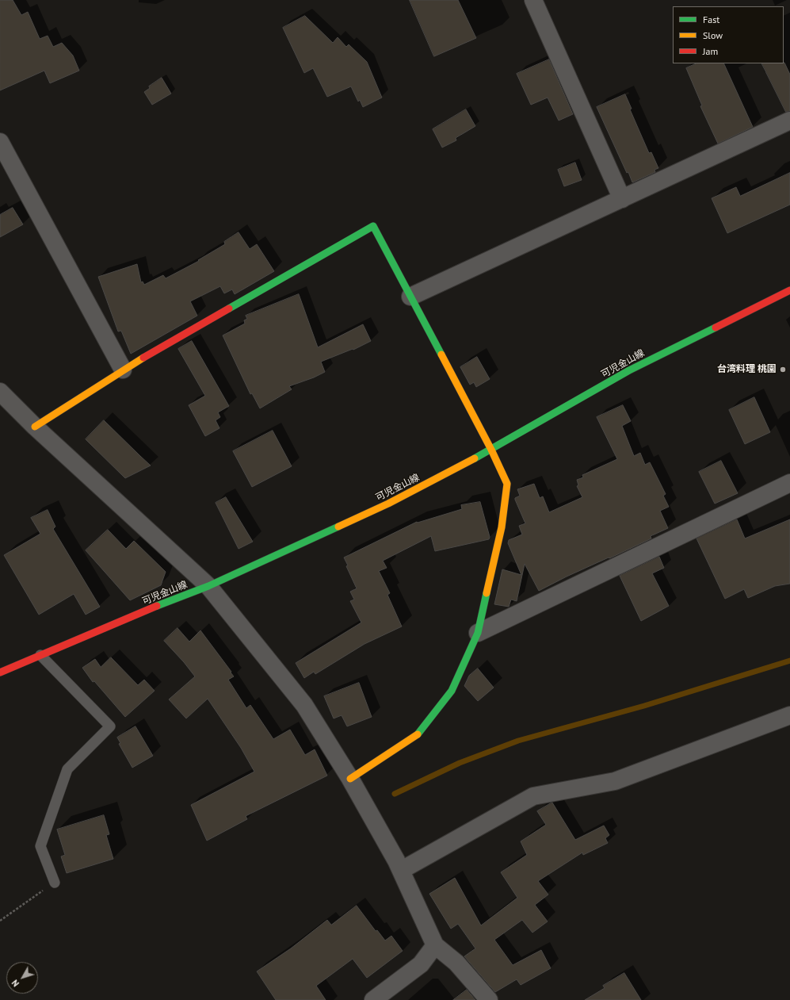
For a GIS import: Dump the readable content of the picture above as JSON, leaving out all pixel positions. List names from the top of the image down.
{
  "streets": {
    "street": ["可児金山線"]
  },
  "places": ["台湾料理 桃園"],
  "legend": ["Fast", "Slow", "Jam"],
  "north": "bottom left"
}
